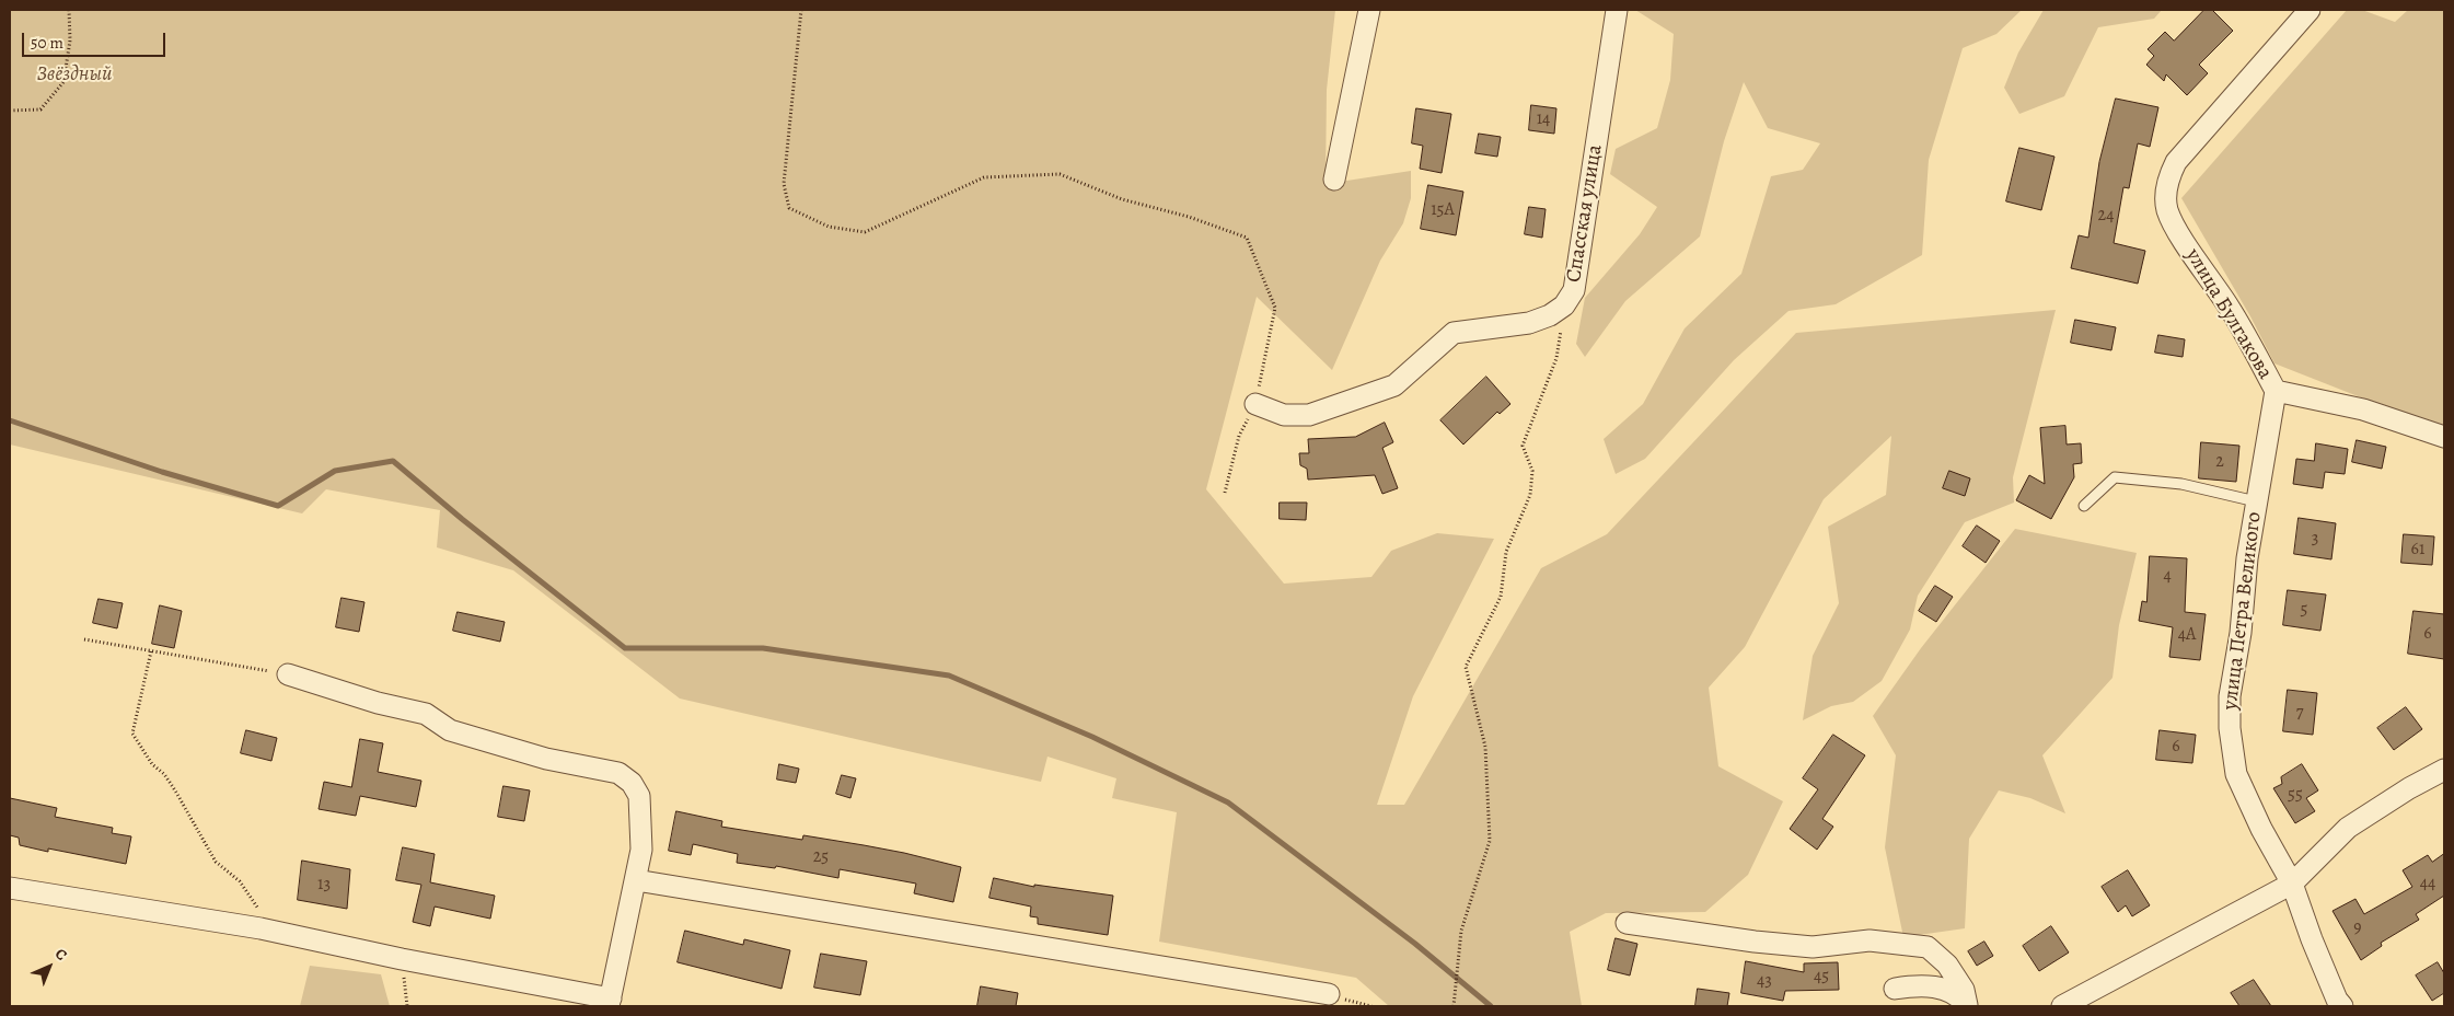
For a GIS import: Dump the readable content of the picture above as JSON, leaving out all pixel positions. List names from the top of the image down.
{
  "streets": {
    "street": ["Спасская улица", "улица Булгакова", "улица Петра Великого"]
  },
  "crossings": [
    ["улица Булгакова", "улица Петра Великого"]
  ],
  "parks": ["Звёздный"],
  "house_numbers": [
    "14",
    "15А",
    "24",
    "2",
    "3",
    "61",
    "4",
    "5",
    "6",
    "4А",
    "7",
    "6",
    "55",
    "25",
    "44",
    "13",
    "9",
    "45",
    "43"
  ],
  "scale_bar": "50 m",
  "north": "top right"
}
